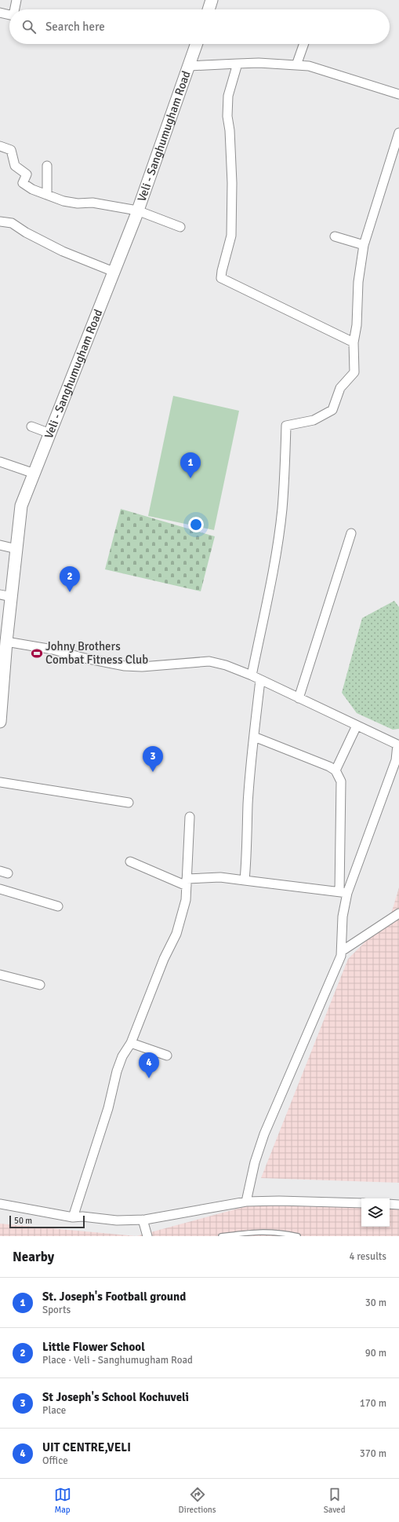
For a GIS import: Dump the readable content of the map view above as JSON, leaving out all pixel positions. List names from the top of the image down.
{
  "streets": {
    "main road": ["Veli - Sanghumugham Road"]
  },
  "places": {
    "sports": ["Johny Brothers Combat Fitness Club"]
  },
  "scale_bar": "50 m",
  "page": {
    "search": "Search here",
    "pins": [
      "1",
      "2",
      "3",
      "4"
    ],
    "scale": "50 m",
    "heading": ["Nearby", "4 results"],
    "list": [
      {
        "mark": "1",
        "name": "St. Joseph's Football ground",
        "note": "Sports",
        "value": "30 m"
      },
      {
        "mark": "2",
        "name": "Little Flower School",
        "note": "Place · Veli - Sanghumugham Road",
        "value": "90 m"
      },
      {
        "mark": "3",
        "name": "St Joseph's School Kochuveli",
        "note": "Place",
        "value": "170 m"
      },
      {
        "mark": "4",
        "name": "UIT CENTRE,VELI",
        "note": "Office",
        "value": "370 m"
      }
    ],
    "nav": ["Map", "Directions", "Saved"]
  }
}
